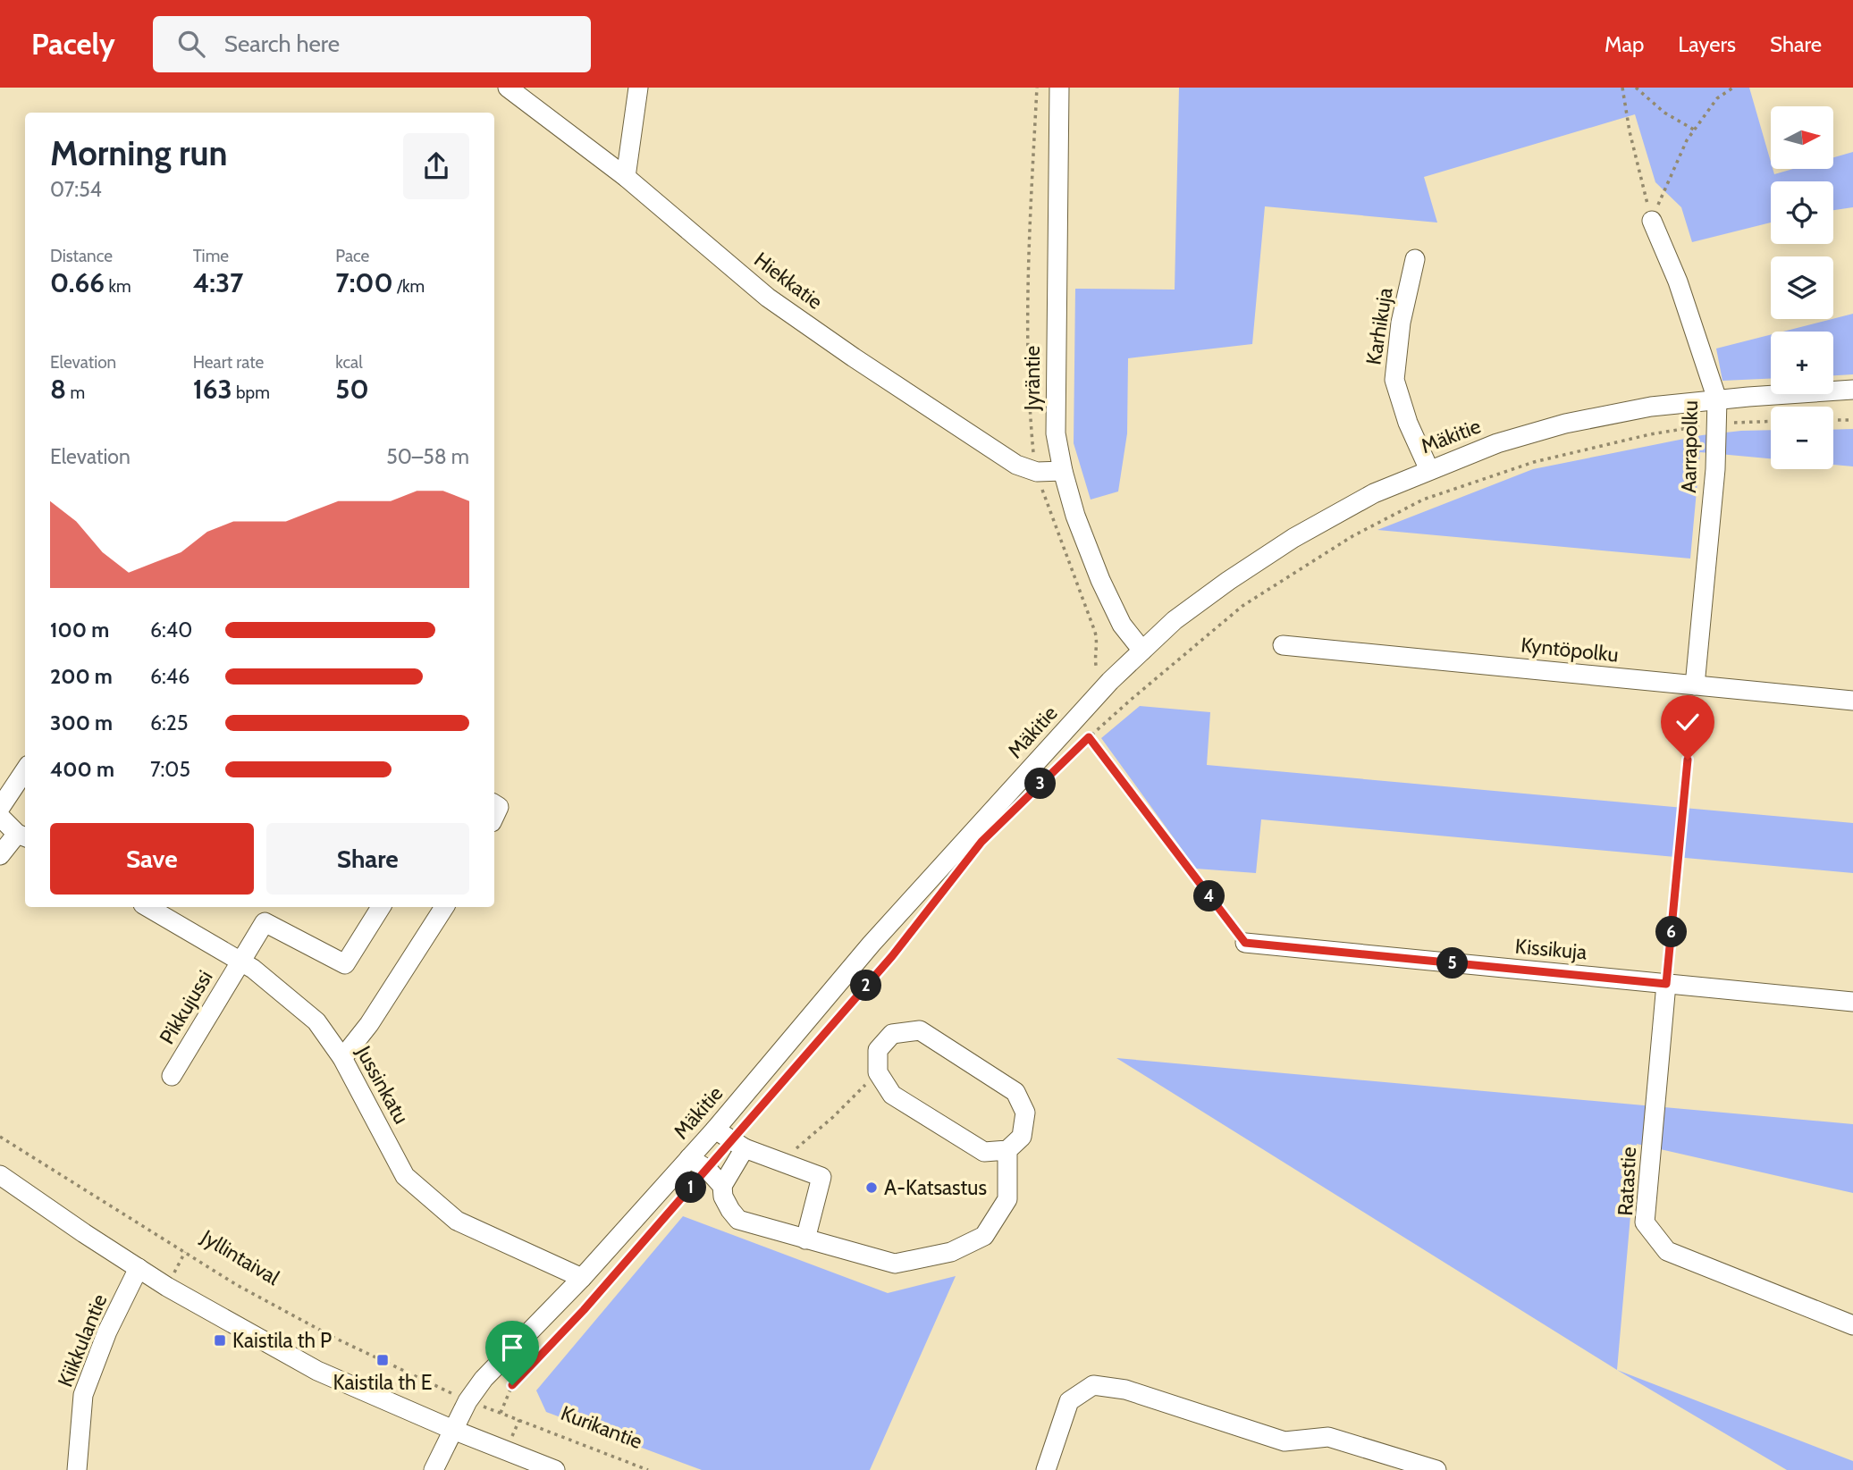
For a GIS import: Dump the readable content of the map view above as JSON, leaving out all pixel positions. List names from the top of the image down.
{
  "streets": {
    "street": [
      "Hiekkatie",
      "Karhikuja",
      "Jyräntie",
      "Mäkitie",
      "Aarrapolku",
      "Kyntöpolku",
      "Kissikuja",
      "Pikkujussi",
      "Jussinkatu",
      "Ratastie",
      "Kiikkulantie"
    ],
    "path": ["Jyllintaival", "Kurikantie"]
  },
  "crossings": [
    ["Hiekkatie", "Jyräntie"],
    ["Karhikuja", "Mäkitie"],
    ["Jyräntie", "Mäkitie"],
    ["Mäkitie", "Aarrapolku"],
    ["Mäkitie", "Jussinkatu"],
    ["Mäkitie", "Jyllintaival"],
    ["Mäkitie", "Kurikantie"],
    ["Aarrapolku", "Kyntöpolku"],
    ["Kissikuja", "Ratastie"],
    ["Pikkujussi", "Jussinkatu"],
    ["Jyllintaival", "Kurikantie"]
  ],
  "places": {
    "other": ["A-Katsastus"],
    "transit": ["Kaistila th P", "Kaistila th E"]
  },
  "north": "right",
  "page": {
    "header": "Pacely",
    "search": "Search here",
    "nav": ["Map", "Layers", "Share"],
    "map_buttons": ["+", "−"],
    "heading": ["Morning run", "07:54"],
    "stats": [
      ["Distance", "0.66 km"],
      ["Time", "4:37"],
      ["Pace", "7:00 /km"],
      ["Elevation", "8 m"],
      ["Heart rate", "163 bpm"],
      ["kcal", "50"]
    ],
    "chart": ["Elevation", "50–58 m"],
    "list": [
      {
        "name": "100 m",
        "note": "6:40"
      },
      {
        "name": "200 m",
        "note": "6:46"
      },
      {
        "name": "300 m",
        "note": "6:25"
      },
      {
        "name": "400 m",
        "note": "7:05"
      }
    ],
    "pins": [
      "3",
      "4",
      "6",
      "5",
      "2",
      "1"
    ],
    "buttons": ["Save", "Share"]
  }
}
